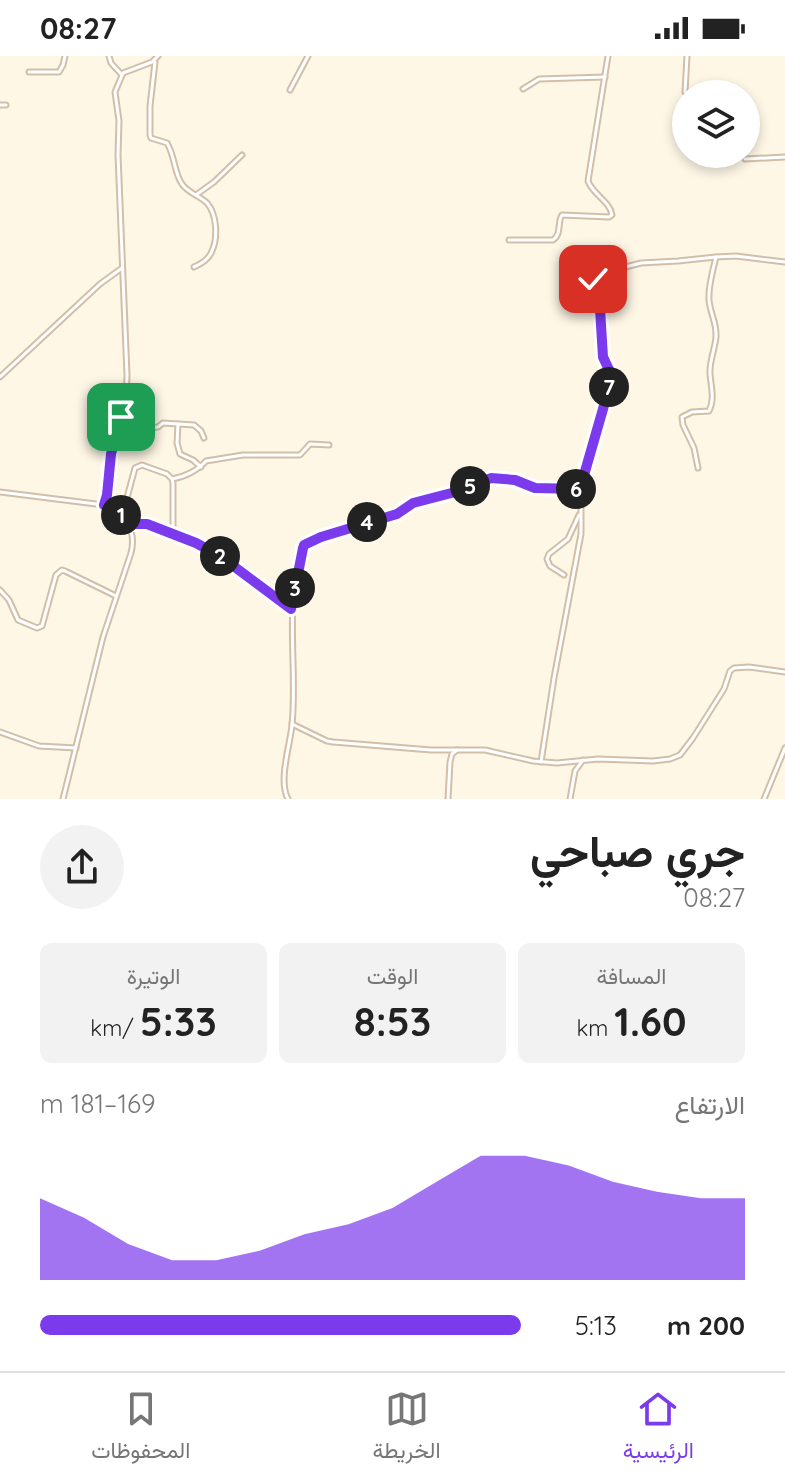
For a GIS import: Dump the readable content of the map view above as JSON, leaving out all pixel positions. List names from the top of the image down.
{
  "page": {
    "status": "08:27",
    "pins": [
      "7",
      "5",
      "6",
      "1",
      "4",
      "2",
      "3"
    ],
    "heading": ["جري صباحي", "08:27"],
    "stats": [
      ["المسافة", "1.60 km"],
      ["الوقت", "8:53"],
      ["الوتيرة", "5:33 /km"]
    ],
    "chart": ["الارتفاع", "169–181 m"],
    "list": [
      {
        "name": "200 m",
        "note": "5:13"
      }
    ],
    "tabs": ["الرئيسية", "الخريطة", "المحفوظات"]
  }
}
